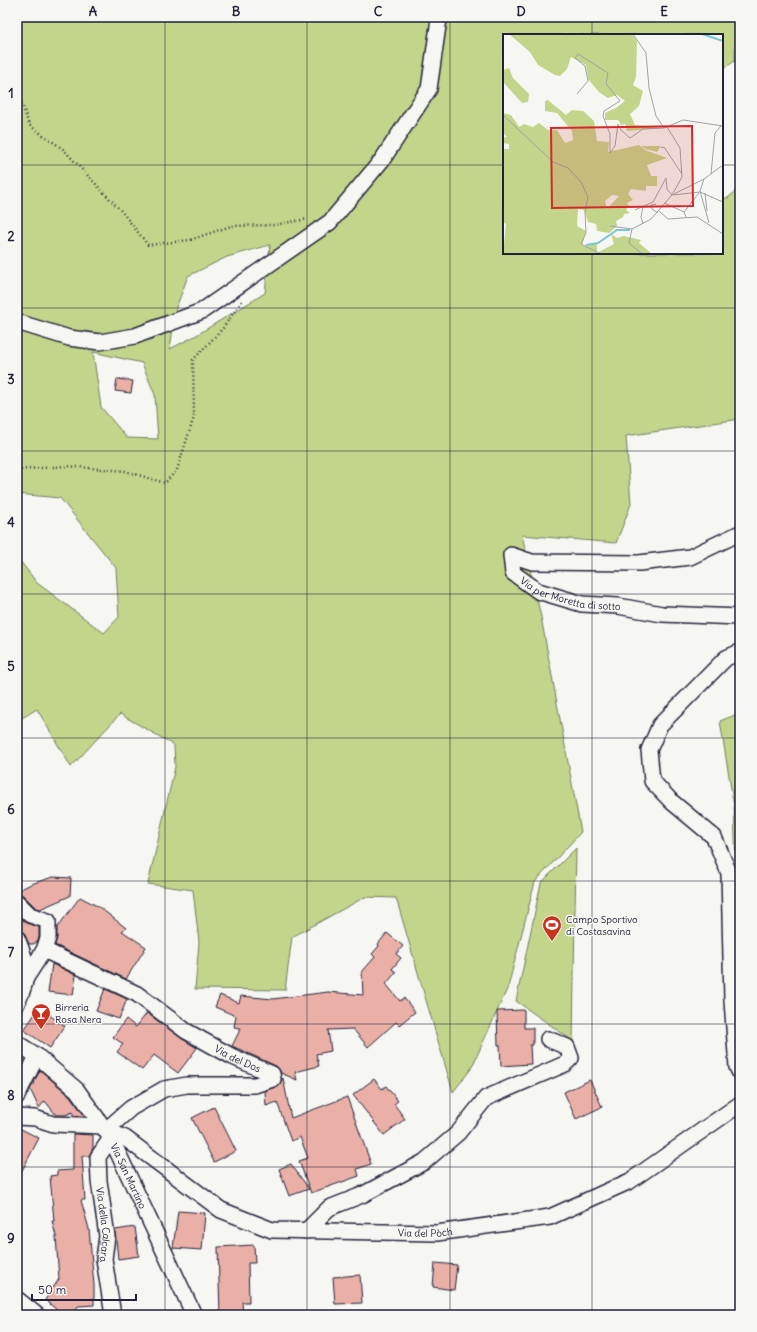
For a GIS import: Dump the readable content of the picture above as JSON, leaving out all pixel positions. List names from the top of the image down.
{
  "streets": {
    "street": [
      "Via per Moretta di sotto",
      "Via del Dos",
      "Via San Martino",
      "Via della Calcara",
      "Via del Pòch"
    ]
  },
  "crossings": [
    ["Via del Dos", "Via San Martino"],
    ["Via del Dos", "Via della Calcara"],
    ["Via del Dos", "Via del Pòch"],
    ["Via San Martino", "Via della Calcara"],
    ["Via San Martino", "Via del Pòch"],
    ["Via della Calcara", "Via del Pòch"]
  ],
  "places": {
    "sports": ["Campo Sportivo di Costasavina"],
    "bar": ["Birreria Rosa Nera"]
  },
  "scale_bar": "50 m",
  "grid": {
    "columns": [
      "A",
      "B",
      "C",
      "D",
      "E"
    ],
    "rows": [
      "1",
      "2",
      "3",
      "4",
      "5",
      "6",
      "7",
      "8",
      "9"
    ]
  }
}
